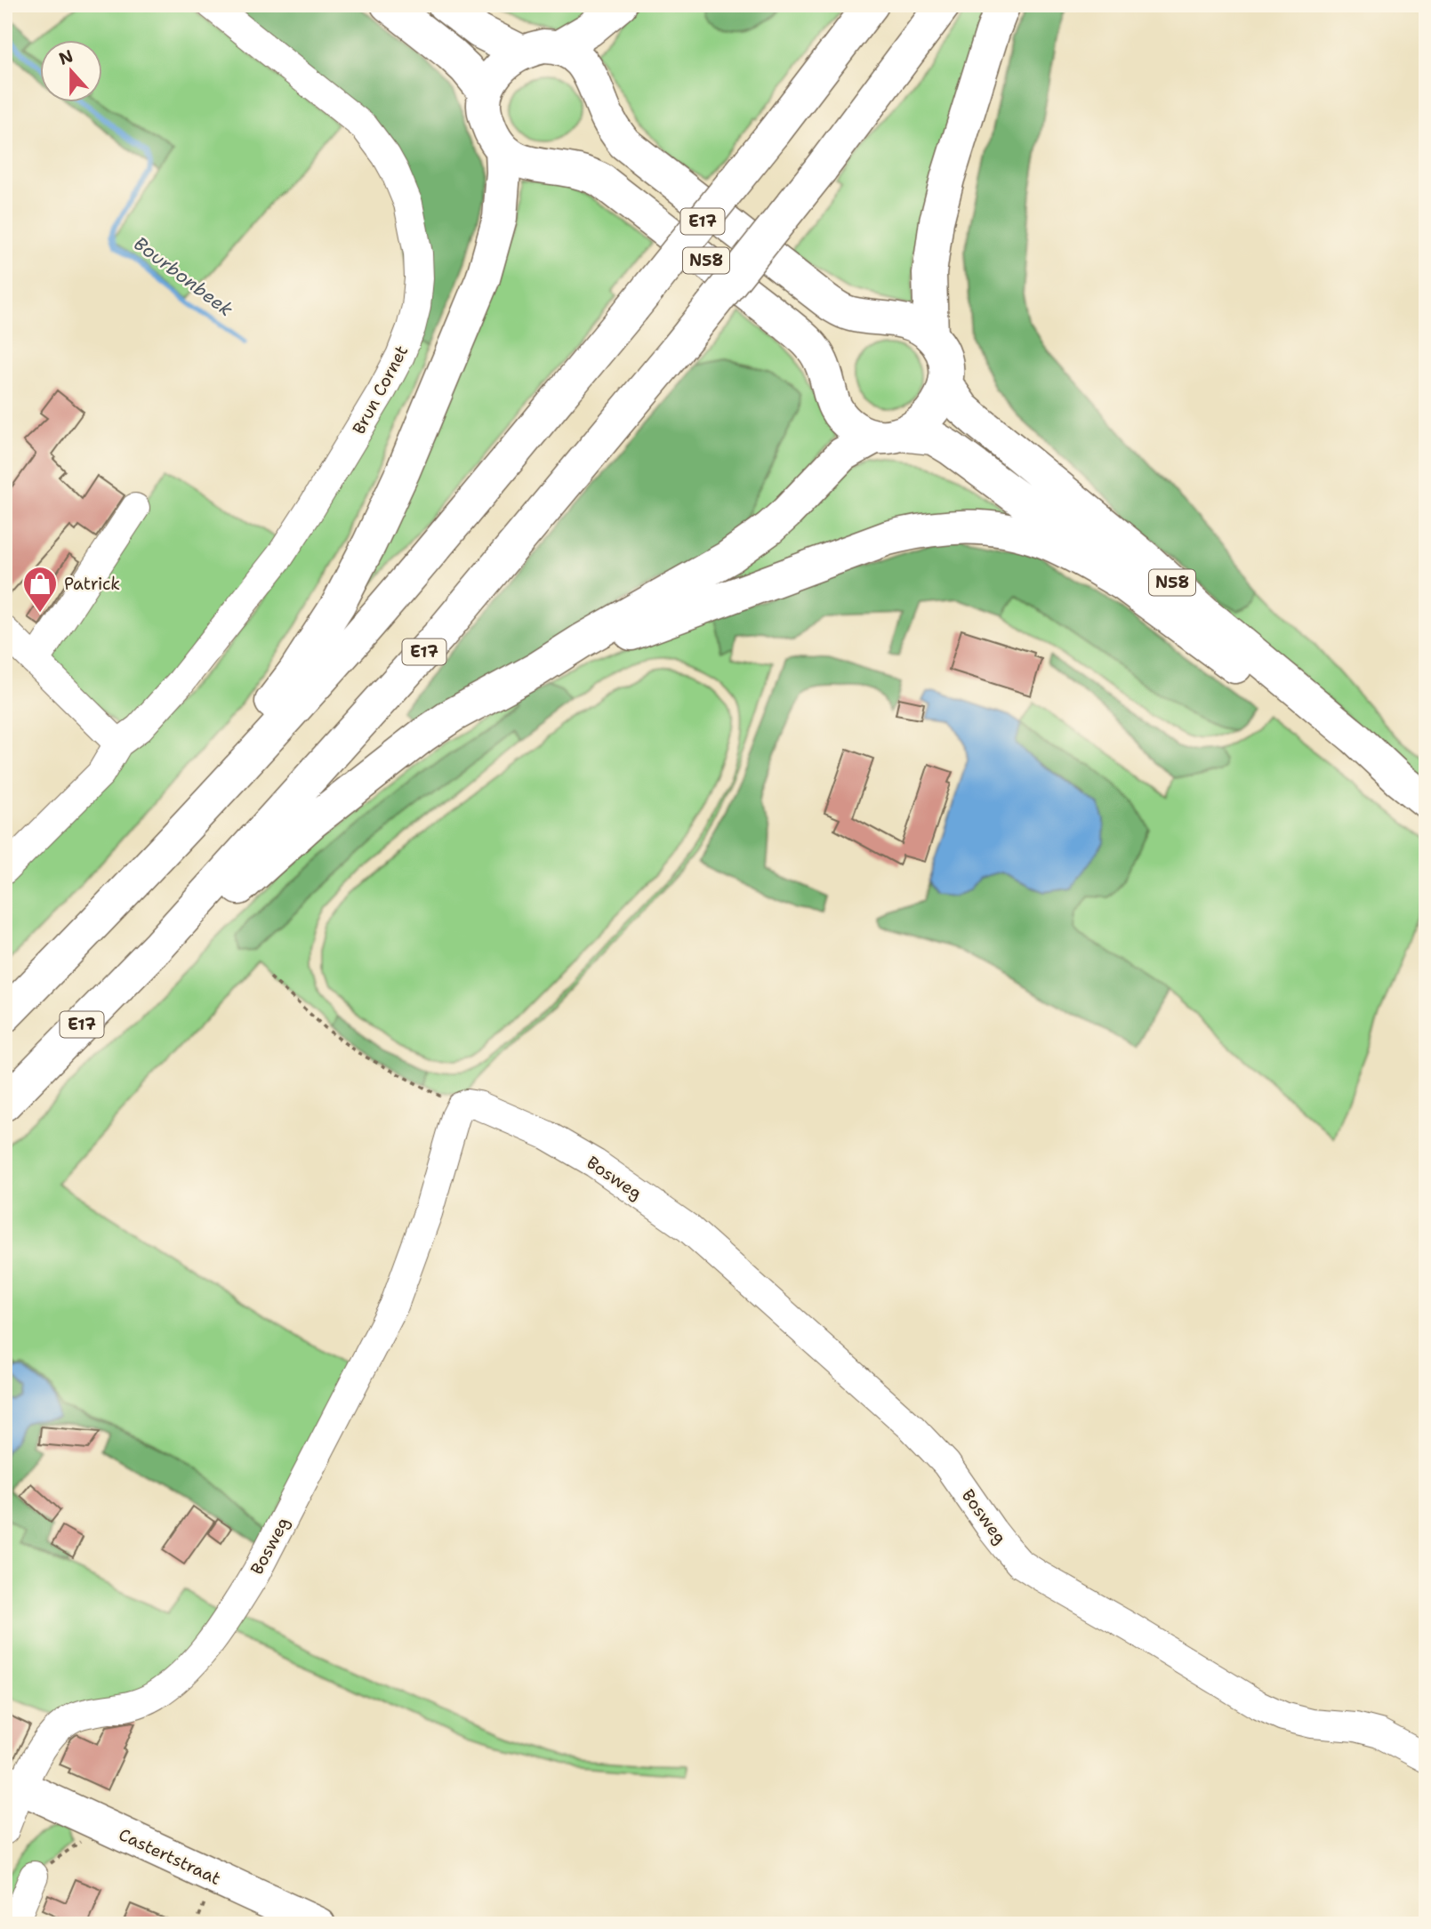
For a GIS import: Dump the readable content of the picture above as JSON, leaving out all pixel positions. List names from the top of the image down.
{
  "streets": {
    "main road": ["E17", "N58", "Castertstraat"],
    "street": ["Brun Cornet", "Bosweg"]
  },
  "crossings": [
    ["Bosweg", "Castertstraat"]
  ],
  "water": ["Bourbonbeek"],
  "places": {
    "shop": ["Patrick"]
  },
  "north": "top"
}
